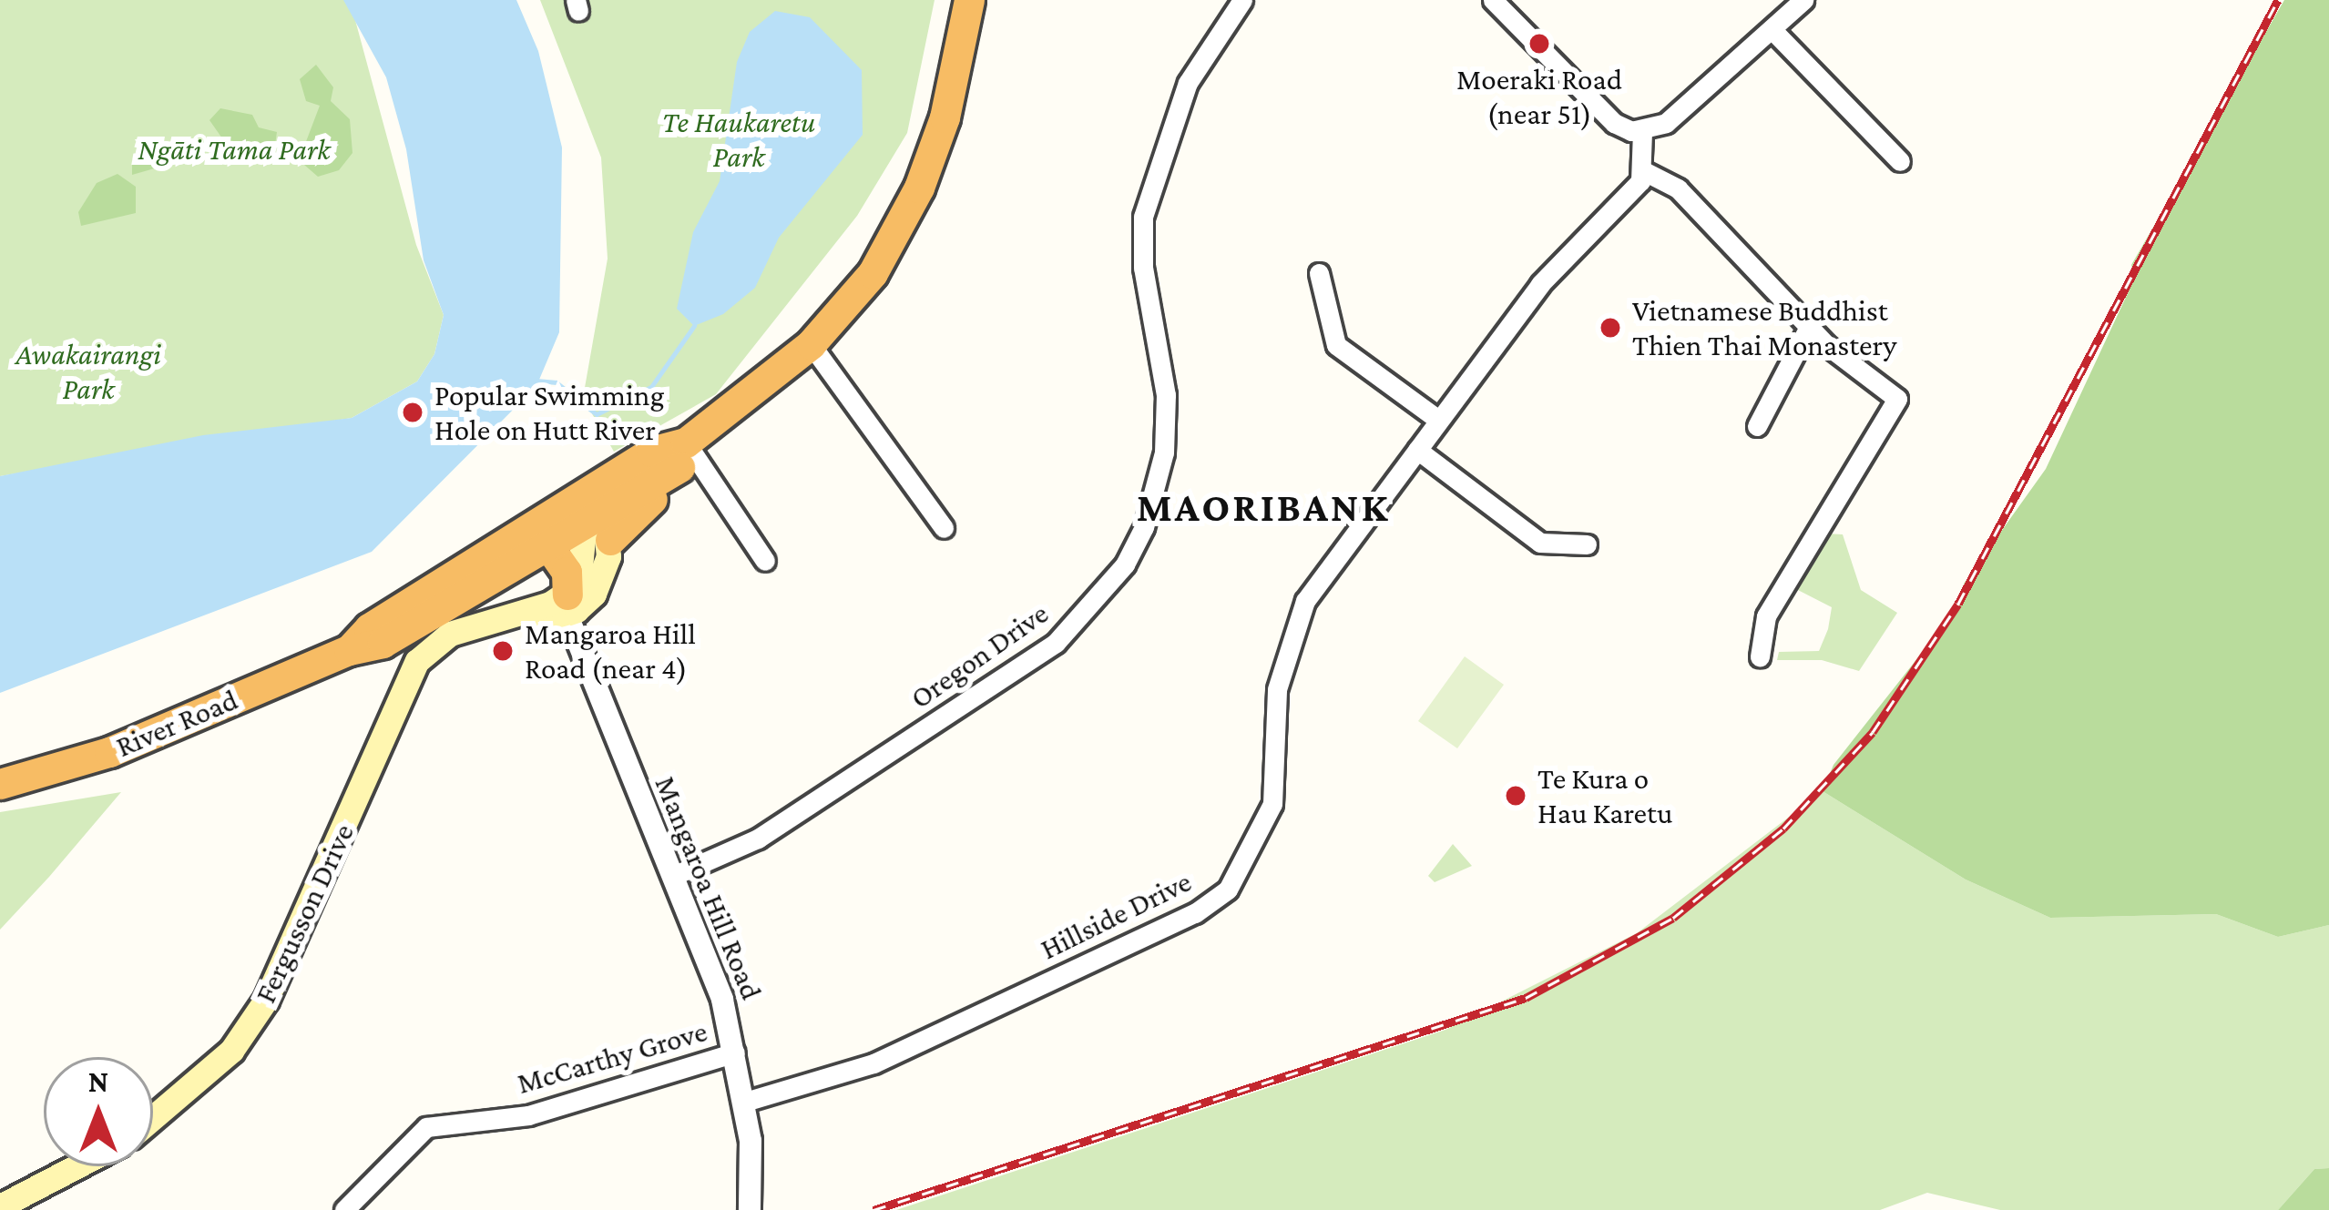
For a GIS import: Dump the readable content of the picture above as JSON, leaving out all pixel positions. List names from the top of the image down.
{
  "streets": {
    "highway": ["River Road"],
    "main road": ["Fergusson Drive"],
    "street": [
      "Oregon Drive",
      "Mangaroa Hill Road",
      "Hillside Drive",
      "McCarthy Grove"
    ]
  },
  "crossings": [
    ["Oregon Drive", "Mangaroa Hill Road"],
    ["Mangaroa Hill Road", "Fergusson Drive"],
    ["Mangaroa Hill Road", "Hillside Drive"],
    ["Mangaroa Hill Road", "McCarthy Grove"]
  ],
  "districts": ["MAORIBANK"],
  "parks": ["Te Haukaretu Park", "Ngāti Tama Park", "Awakairangi Park"],
  "places": [
    "Moeraki Road (near 51)",
    "Vietnamese Buddhist Thien Thai Monastery",
    "Popular Swimming Hole on Hutt River",
    "Mangaroa Hill Road (near 4)",
    "Te Kura o Hau Karetu"
  ],
  "north": "top"
}
